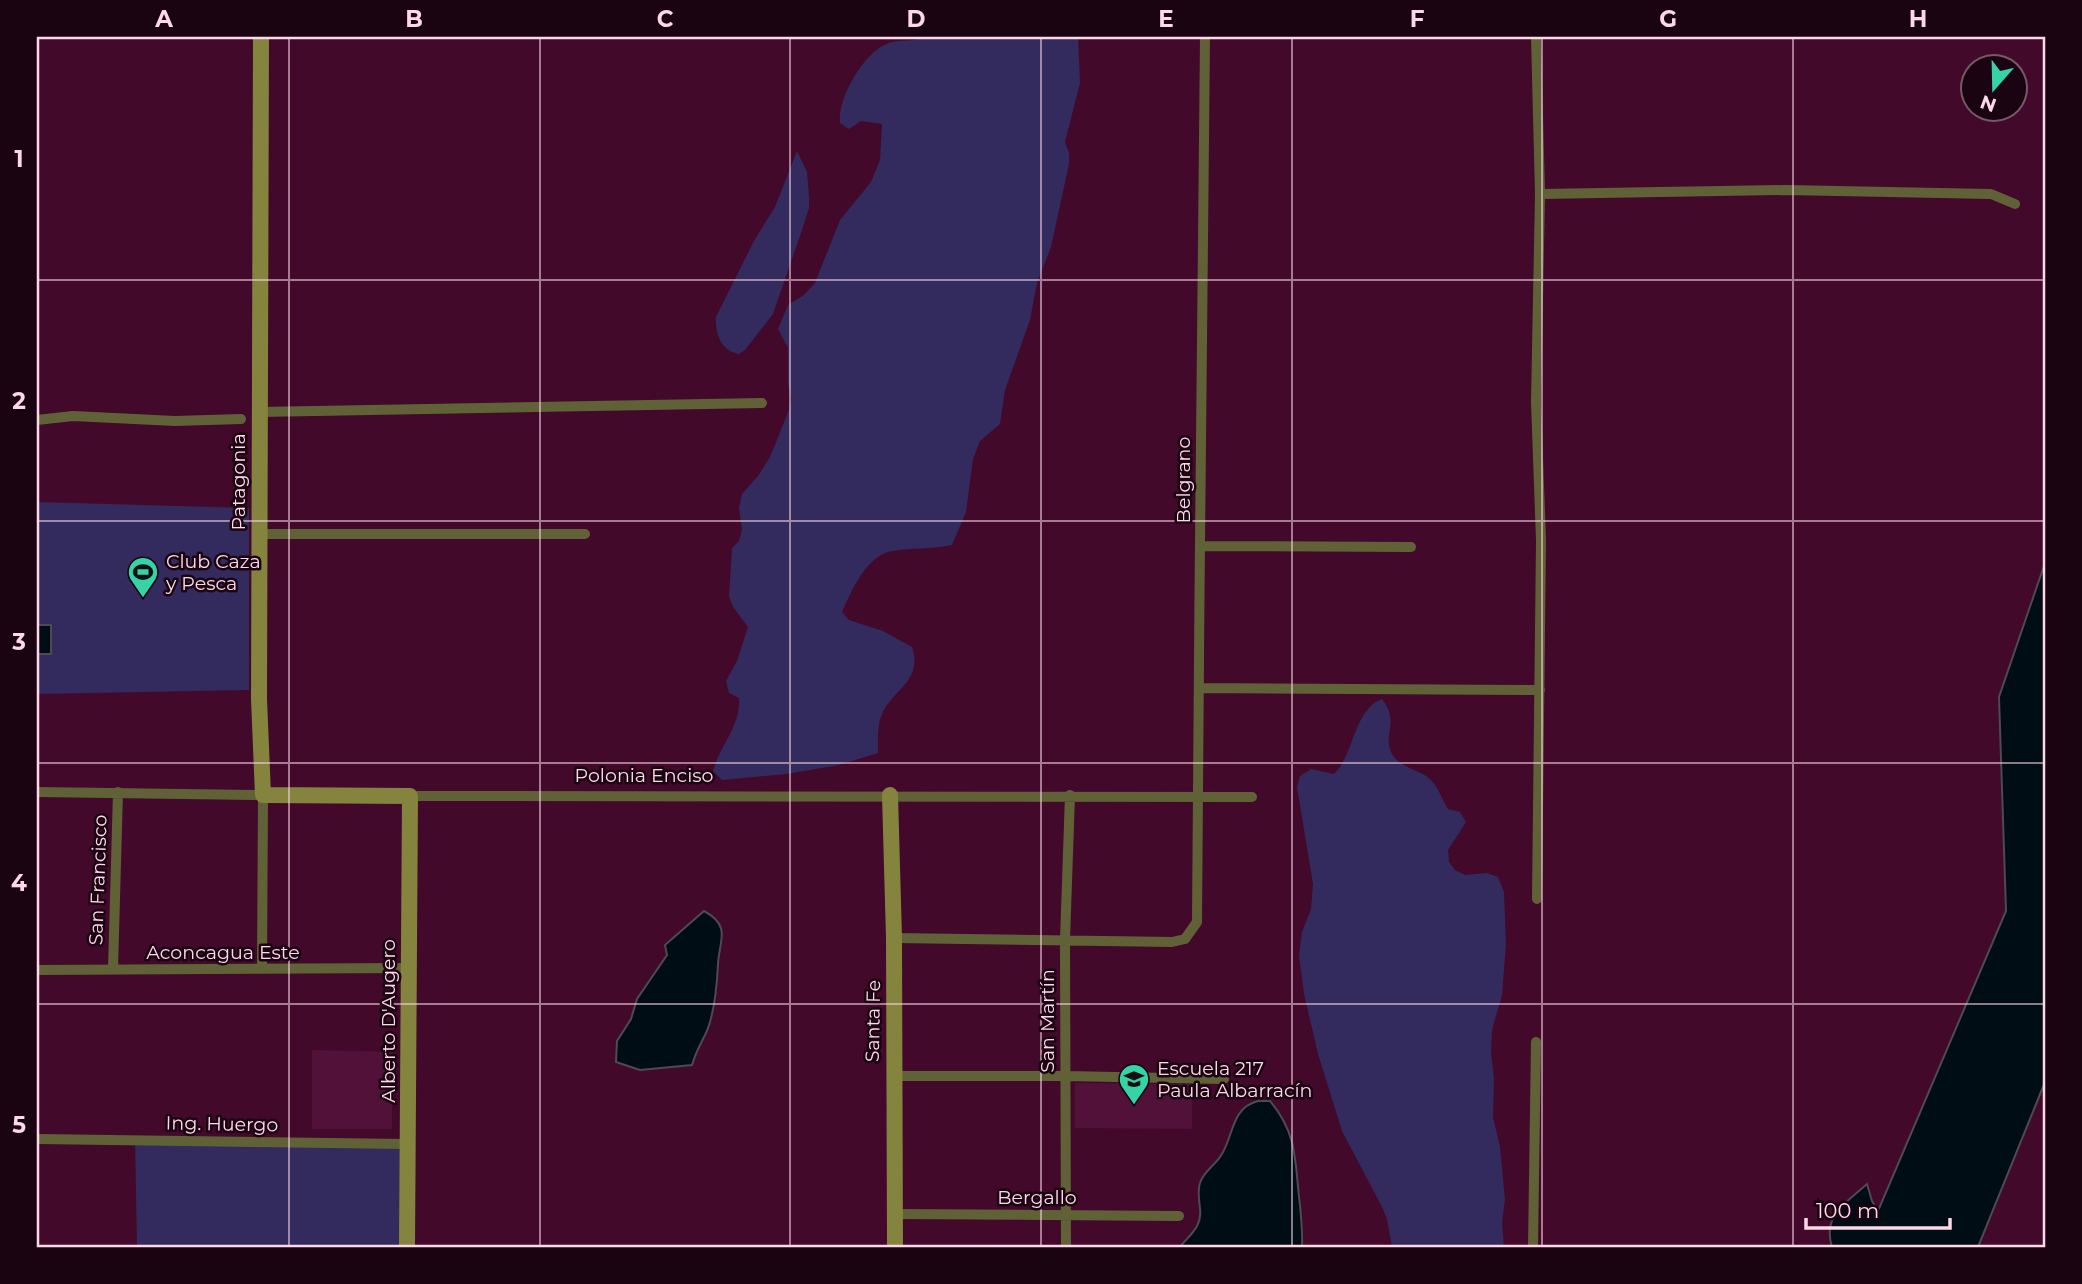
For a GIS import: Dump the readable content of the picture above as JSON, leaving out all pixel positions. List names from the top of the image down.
{
  "streets": {
    "main road": [
      "Patagonia",
      "Polonia Enciso",
      "Alberto D'Augero",
      "Santa Fe"
    ],
    "street": [
      "Belgrano",
      "San Francisco",
      "Aconcagua Este",
      "San Martín",
      "Ing. Huergo",
      "Bergallo"
    ]
  },
  "crossings": [
    ["Belgrano", "Polonia Enciso"],
    ["Belgrano", "San Martín"],
    ["Patagonia", "Polonia Enciso"],
    ["Patagonia", "Aconcagua Este"],
    ["Polonia Enciso", "San Francisco"],
    ["Polonia Enciso", "Alberto D'Augero"],
    ["Polonia Enciso", "Santa Fe"],
    ["Polonia Enciso", "San Martín"],
    ["San Francisco", "Aconcagua Este"],
    ["Aconcagua Este", "Alberto D'Augero"],
    ["Alberto D'Augero", "Ing. Huergo"],
    ["Santa Fe", "Bergallo"],
    ["San Martín", "Bergallo"]
  ],
  "places": {
    "sports": ["Club Caza y Pesca"],
    "school or university": ["Escuela 217 Paula Albarracín"]
  },
  "scale_bar": "100 m",
  "north": "bottom",
  "grid": {
    "columns": [
      "A",
      "B",
      "C",
      "D",
      "E",
      "F",
      "G",
      "H"
    ],
    "rows": [
      "1",
      "2",
      "3",
      "4",
      "5"
    ]
  }
}
